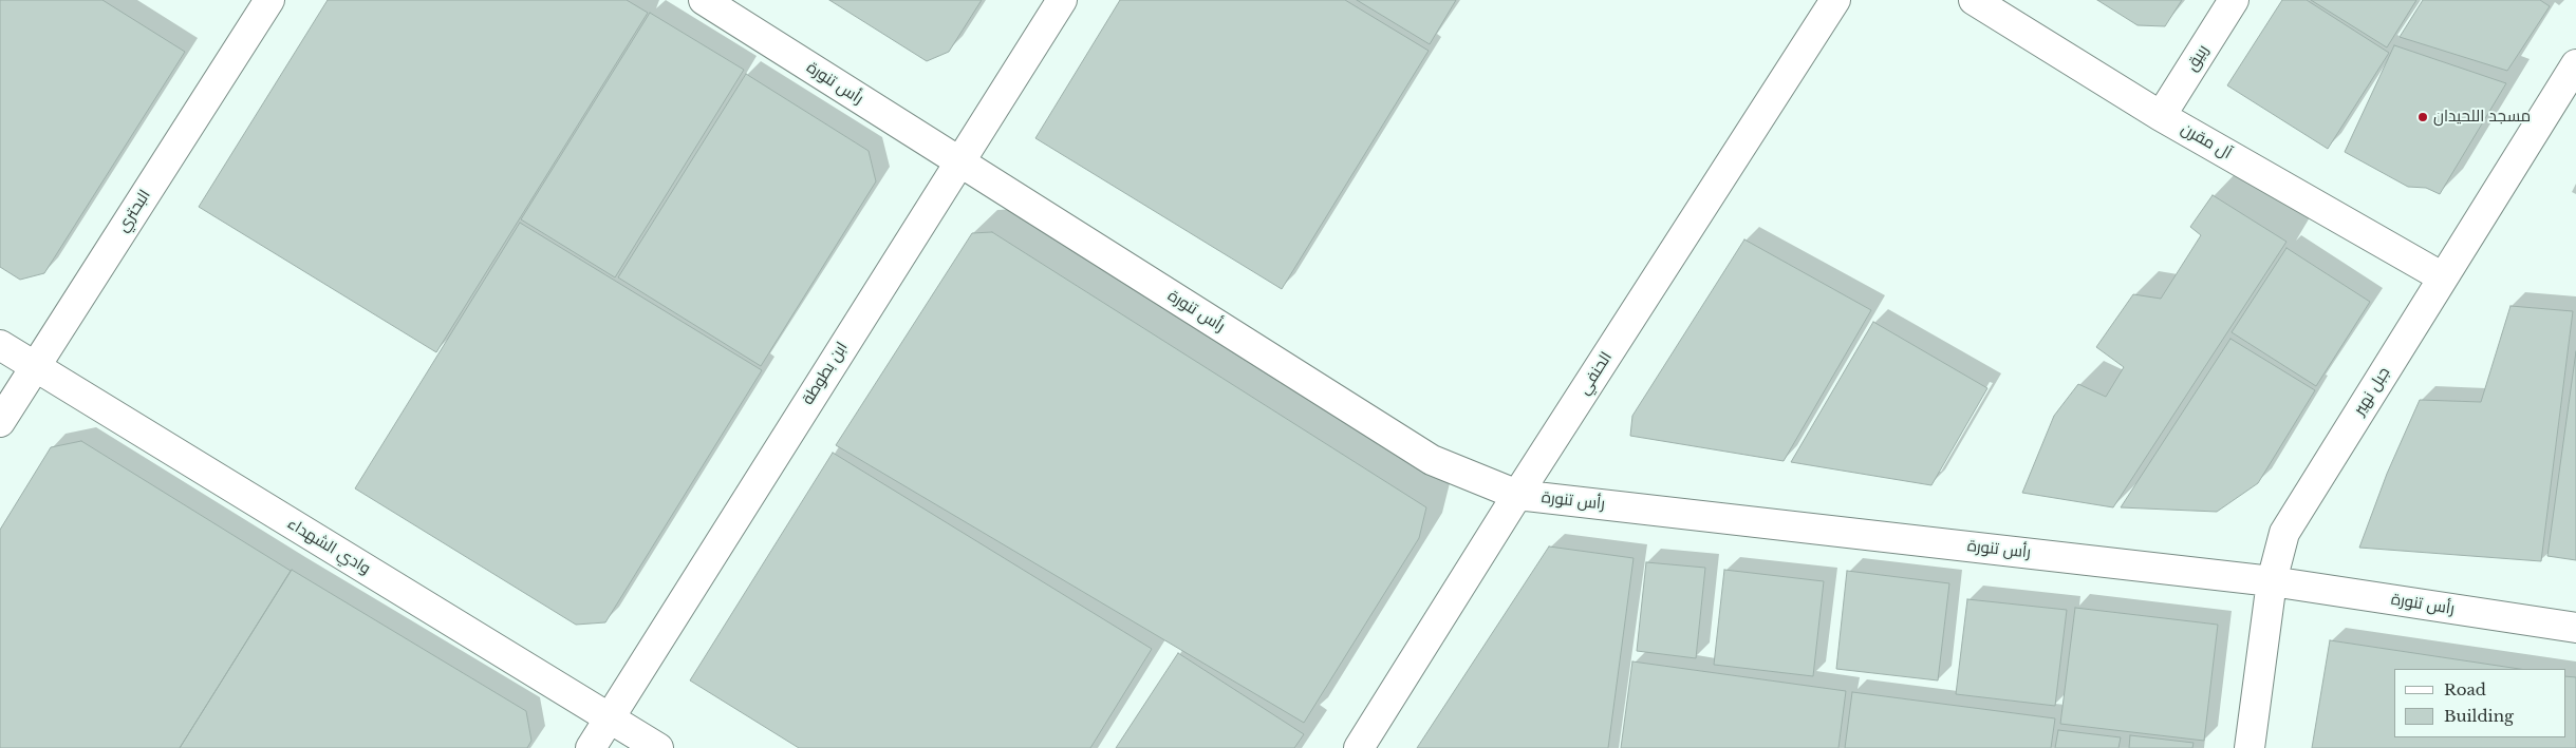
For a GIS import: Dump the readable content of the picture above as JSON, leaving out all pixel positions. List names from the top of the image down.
{
  "streets": {
    "street": [
      "ربيق",
      "رأس تنورة",
      "آل مقرن",
      "البحتري",
      "ابن بطوطة",
      "الحنفي",
      "جبل نهير",
      "وادي الشهداء"
    ]
  },
  "crossings": [
    ["ربيق", "آل مقرن"],
    ["رأس تنورة", "ابن بطوطة"],
    ["رأس تنورة", "الحنفي"],
    ["رأس تنورة", "جبل نهير"],
    ["آل مقرن", "جبل نهير"],
    ["البحتري", "وادي الشهداء"],
    ["ابن بطوطة", "وادي الشهداء"]
  ],
  "places": ["مسجد اللحيدان"],
  "legend": ["Road", "Building"]
}
